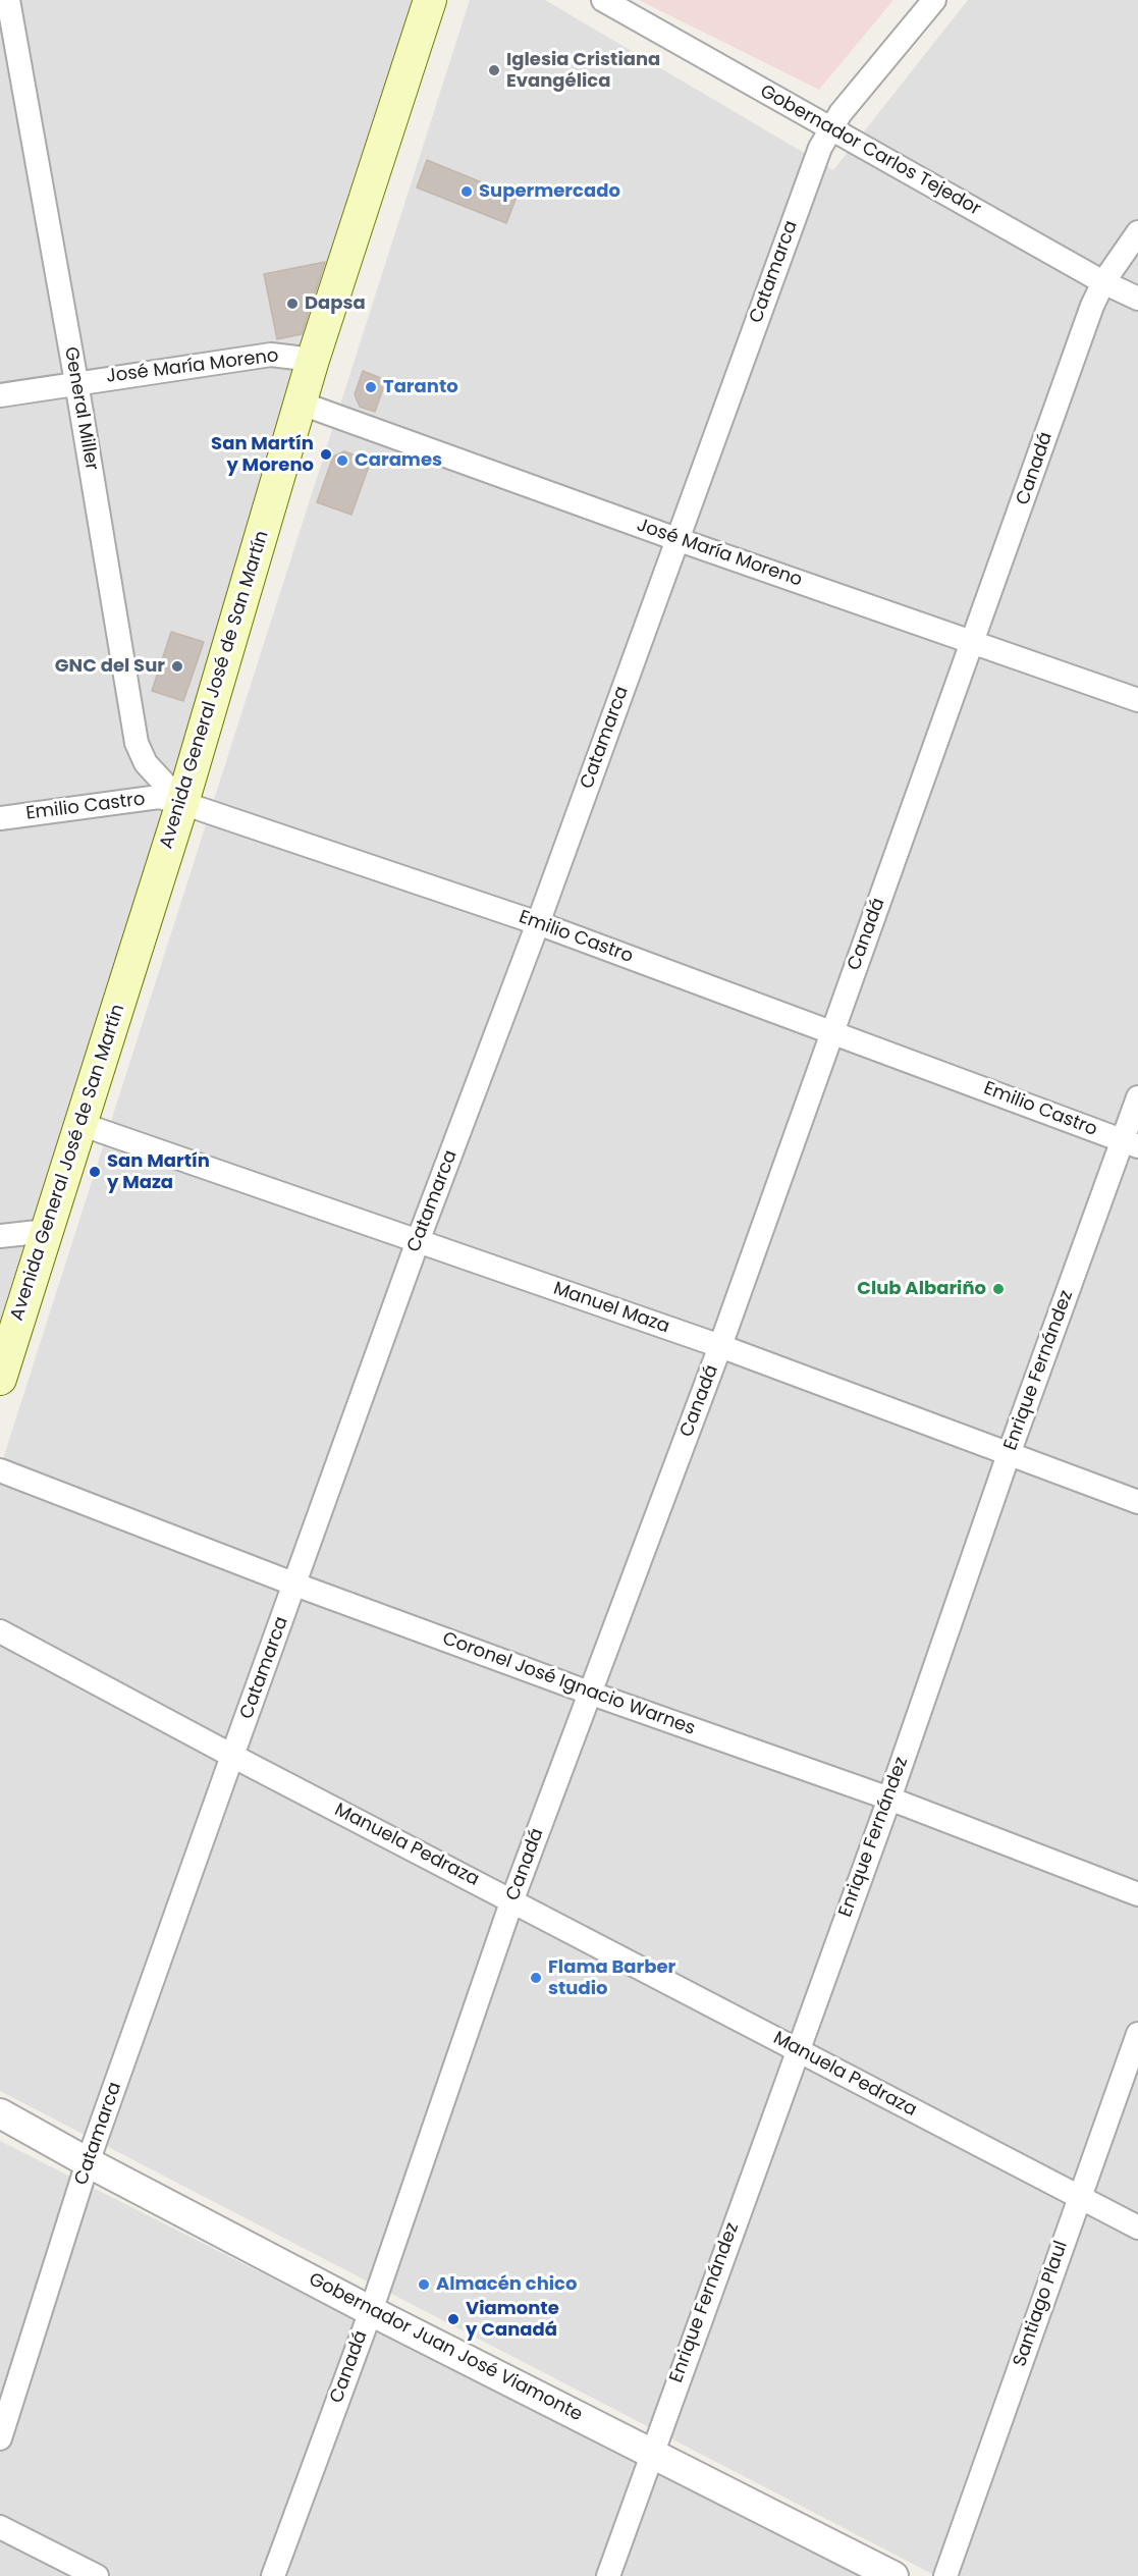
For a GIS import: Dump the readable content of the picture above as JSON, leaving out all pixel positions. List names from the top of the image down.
{
  "streets": {
    "main road": ["Avenida General José de San Martín"],
    "street": [
      "Gobernador Carlos Tejedor",
      "Catamarca",
      "José María Moreno",
      "General Miller",
      "Canadá",
      "Emilio Castro",
      "Manuel Maza",
      "Enrique Fernández",
      "Coronel José Ignacio Warnes",
      "Manuela Pedraza",
      "Santiago Plaul",
      "Gobernador Juan José Viamonte"
    ]
  },
  "crossings": [
    ["Gobernador Carlos Tejedor", "Catamarca"],
    ["Gobernador Carlos Tejedor", "Canadá"],
    ["Catamarca", "José María Moreno"],
    ["Catamarca", "Emilio Castro"],
    ["Catamarca", "Manuel Maza"],
    ["Catamarca", "Coronel José Ignacio Warnes"],
    ["Catamarca", "Manuela Pedraza"],
    ["Catamarca", "Gobernador Juan José Viamonte"],
    ["José María Moreno", "General Miller"],
    ["José María Moreno", "Canadá"],
    ["José María Moreno", "Avenida General José de San Martín"],
    ["General Miller", "Avenida General José de San Martín"],
    ["General Miller", "Emilio Castro"],
    ["Canadá", "Emilio Castro"],
    ["Canadá", "Manuel Maza"],
    ["Canadá", "Coronel José Ignacio Warnes"],
    ["Canadá", "Manuela Pedraza"],
    ["Canadá", "Gobernador Juan José Viamonte"],
    ["Avenida General José de San Martín", "Emilio Castro"],
    ["Avenida General José de San Martín", "Manuel Maza"],
    ["Emilio Castro", "Enrique Fernández"],
    ["Manuel Maza", "Enrique Fernández"],
    ["Enrique Fernández", "Coronel José Ignacio Warnes"],
    ["Enrique Fernández", "Manuela Pedraza"],
    ["Enrique Fernández", "Gobernador Juan José Viamonte"],
    ["Manuela Pedraza", "Santiago Plaul"]
  ],
  "places": [
    "Iglesia Cristiana Evangélica",
    "Supermercado",
    "Dapsa",
    "Taranto",
    "San Martín y Moreno",
    "Carames",
    "GNC del Sur",
    "San Martín y Maza",
    "Club Albariño",
    "Flama Barber studio",
    "Almacén chico",
    "Viamonte y Canadá"
  ]
}
